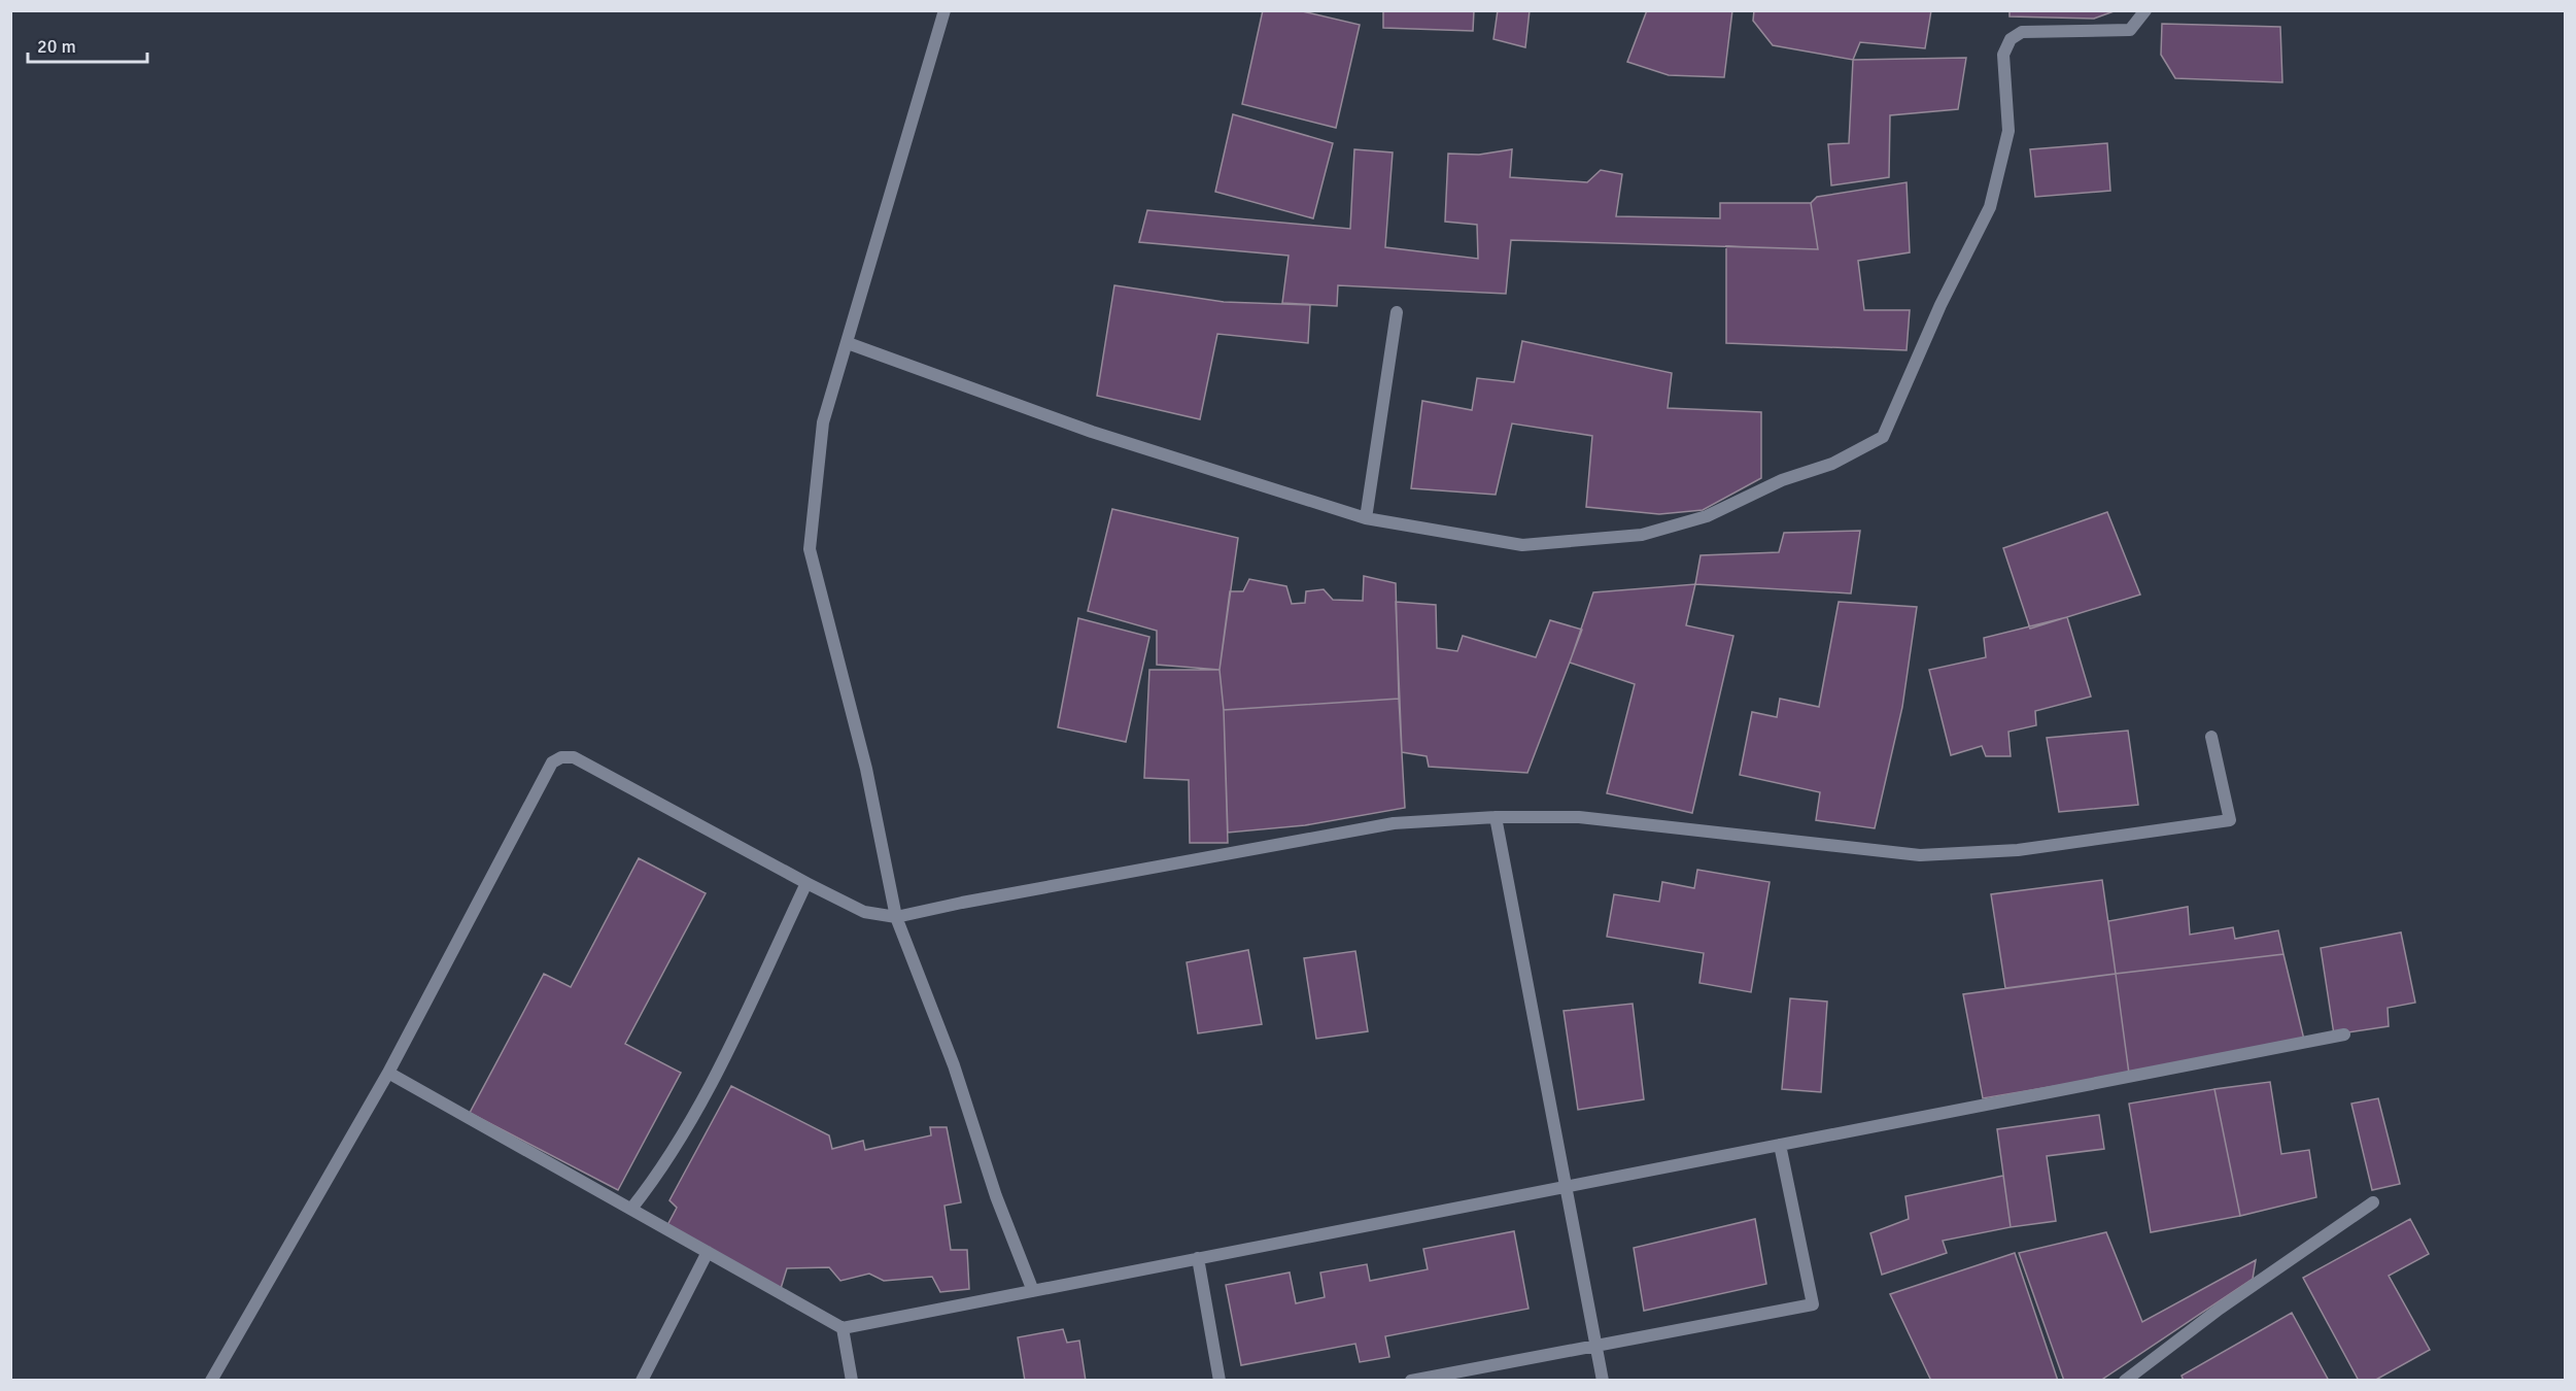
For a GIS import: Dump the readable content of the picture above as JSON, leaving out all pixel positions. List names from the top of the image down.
{
  "scale_bar": "20 m"
}
